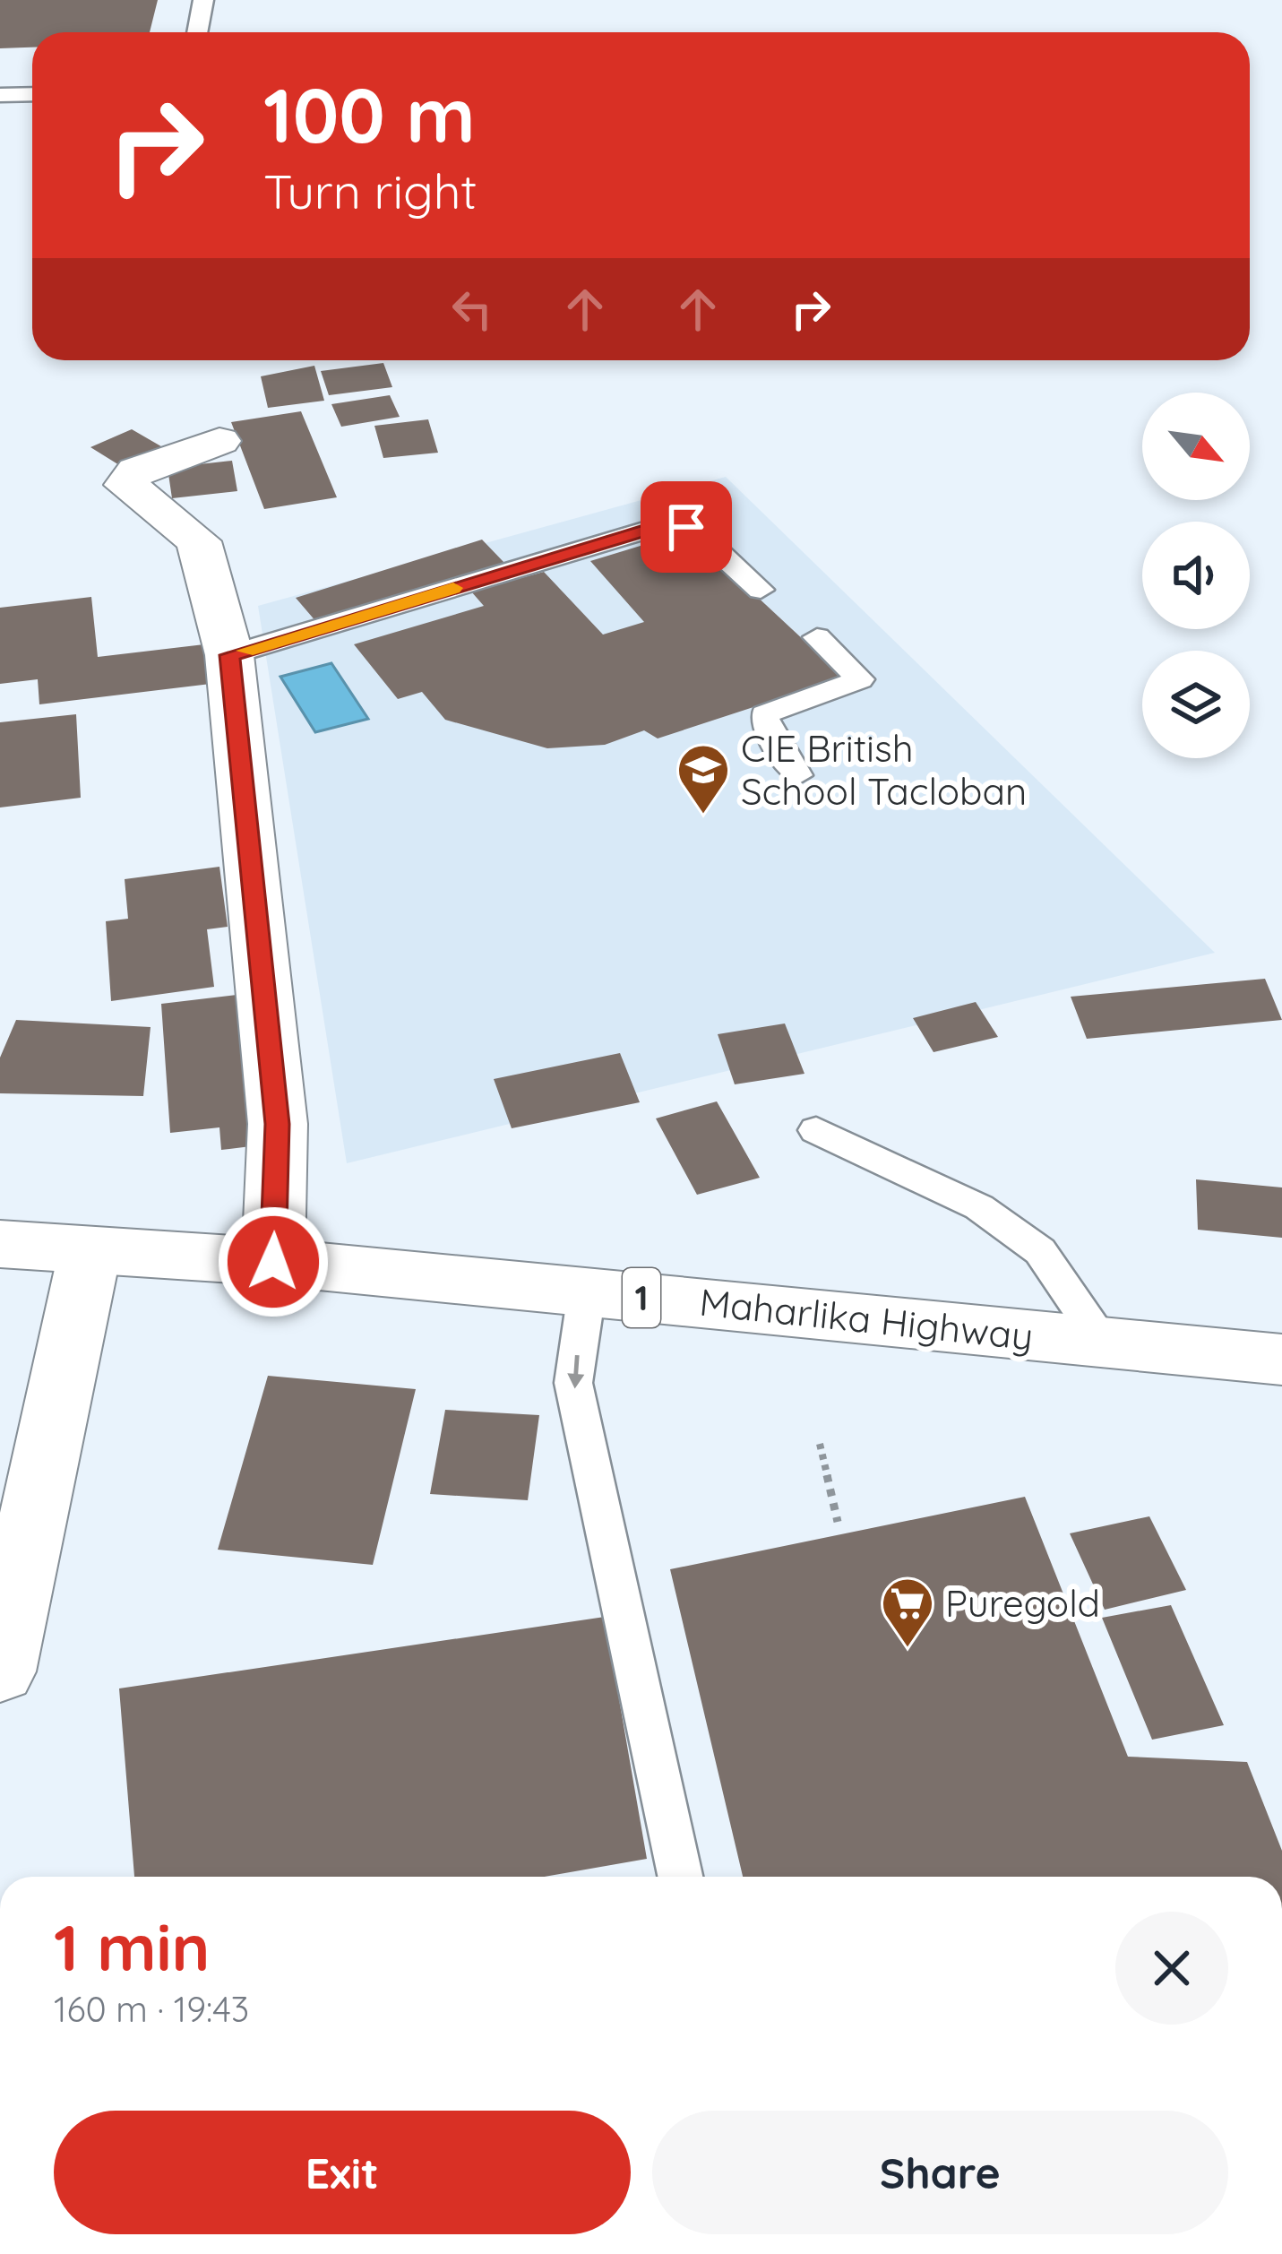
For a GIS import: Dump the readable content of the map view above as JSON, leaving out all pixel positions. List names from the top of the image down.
{
  "streets": {
    "street": ["1", "Maharlika Highway"]
  },
  "places": {
    "school or university": ["CIE British School Tacloban"],
    "supermarket": ["Puregold"]
  },
  "north": "bottom right",
  "page": {
    "turn": ["100 m", "Turn right"],
    "heading": ["1 min", "160 m · 19:43"],
    "buttons": ["Exit", "Share"]
  }
}
